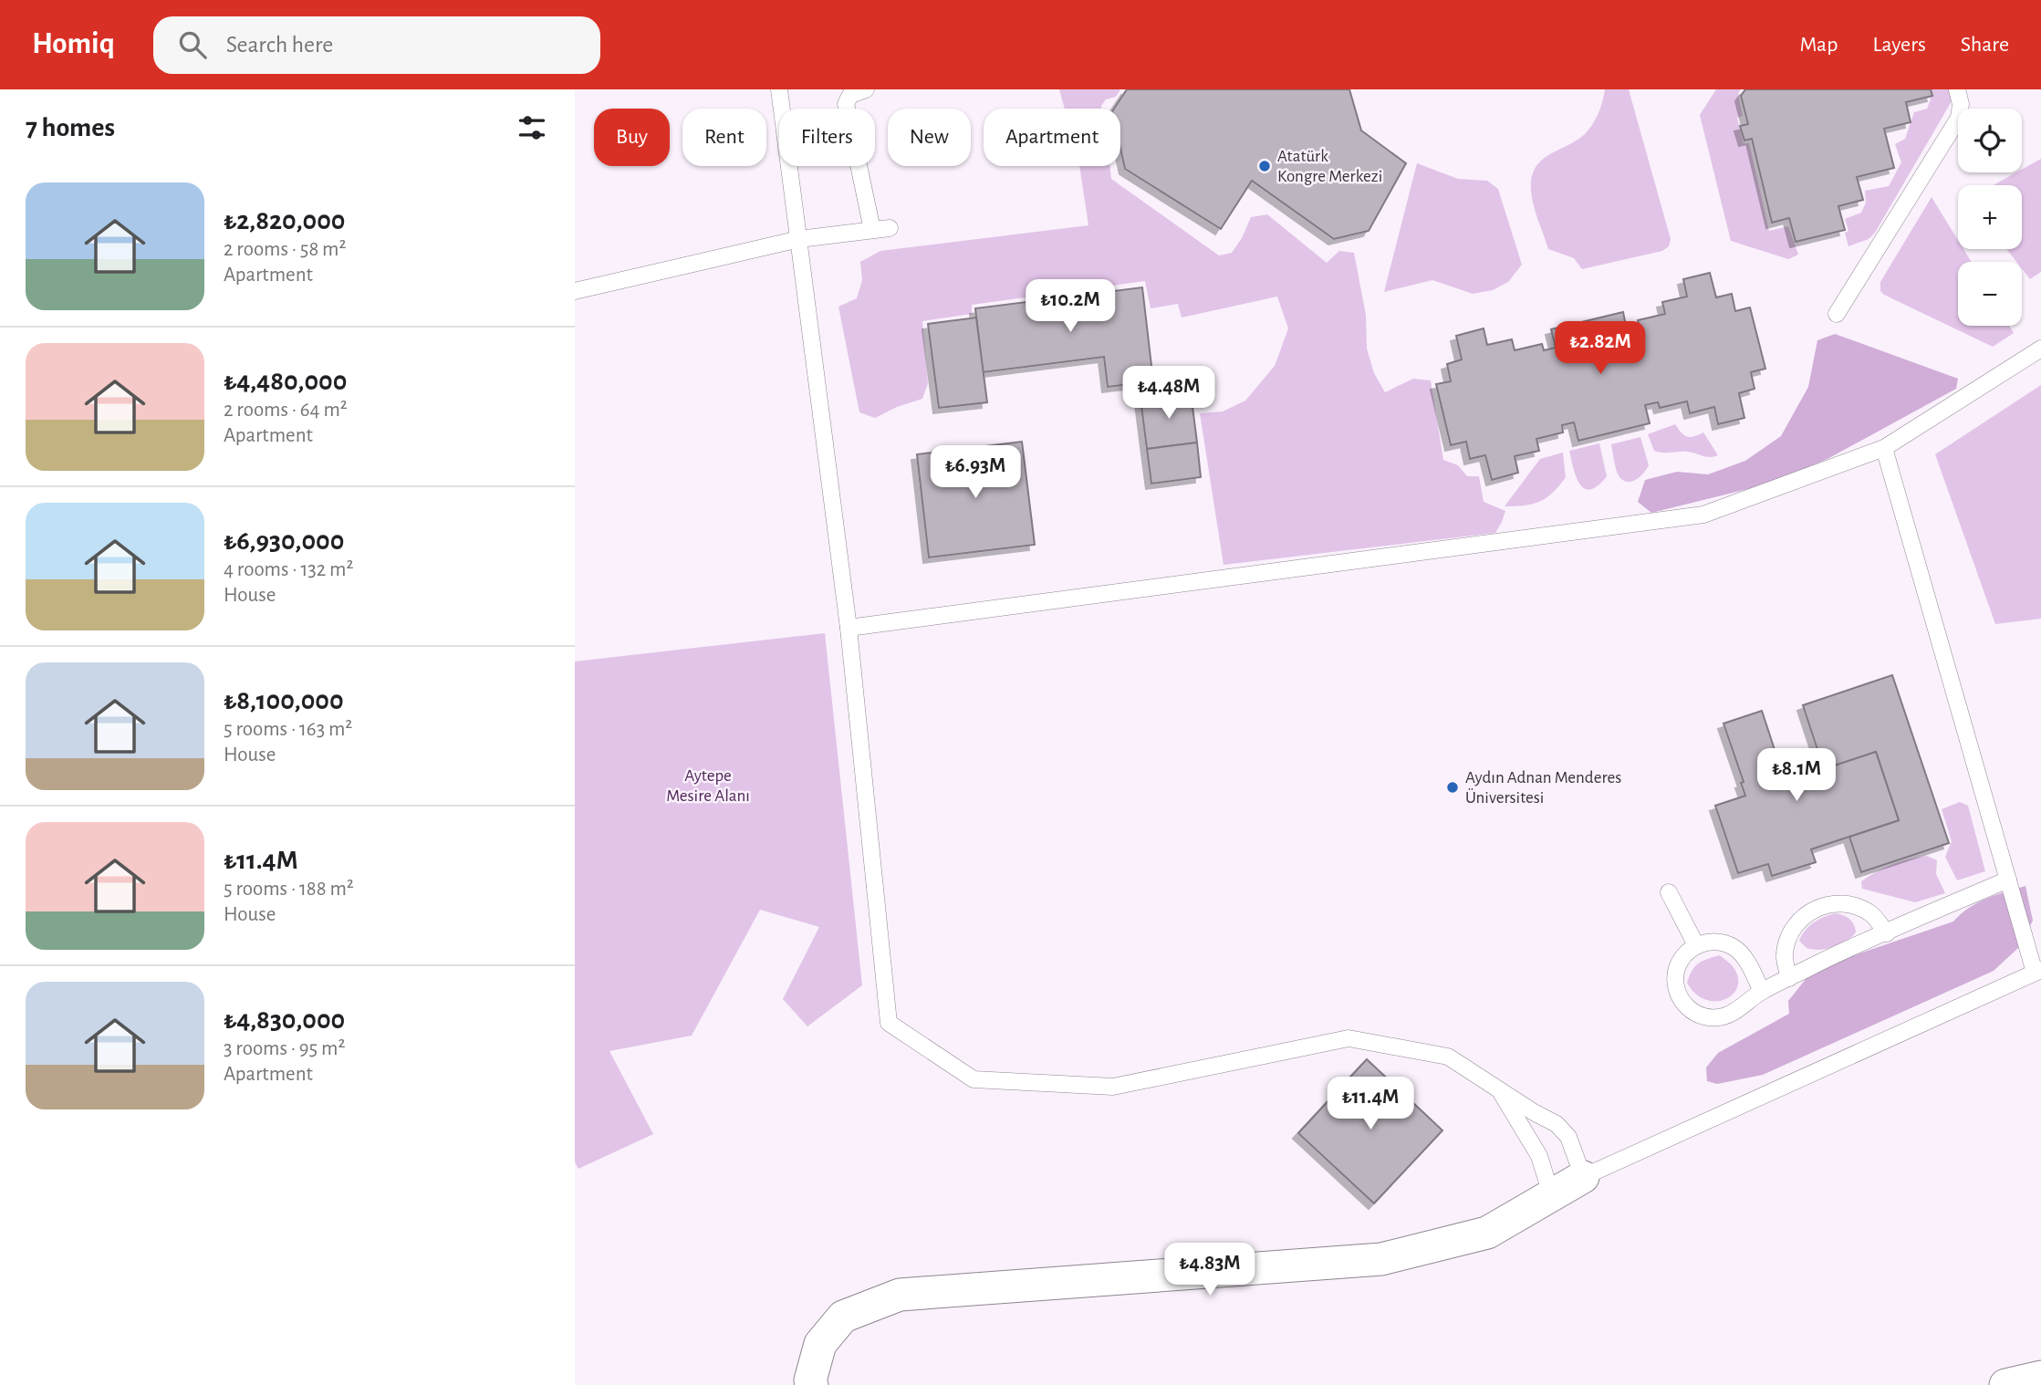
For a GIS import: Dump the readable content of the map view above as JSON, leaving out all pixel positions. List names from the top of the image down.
{
  "parks": ["Aytepe Mesire Alanı"],
  "places": ["Atatürk Kongre Merkezi", "Aydın Adnan Menderes Üniversitesi"],
  "page": {
    "header": "Homiq",
    "search": "Search here",
    "nav": ["Map", "Layers", "Share"],
    "heading": "7 homes",
    "map_buttons": ["+", "−"],
    "chip": [
      "Buy",
      "Rent",
      "Filters",
      "New",
      "Apartment"
    ],
    "list": [
      {
        "name": "₺2,820,000",
        "note": "2 rooms · 58 m² · Apartment"
      },
      {
        "name": "₺4,480,000",
        "note": "2 rooms · 64 m² · Apartment"
      },
      {
        "name": "₺6,930,000",
        "note": "4 rooms · 132 m² · House"
      },
      {
        "name": "₺8,100,000",
        "note": "5 rooms · 163 m² · House"
      },
      {
        "name": "₺11.4M",
        "note": "5 rooms · 188 m² · House"
      },
      {
        "name": "₺4,830,000",
        "note": "3 rooms · 95 m² · Apartment"
      }
    ],
    "price": [
      "₺10.2M",
      "₺2.82M",
      "₺4.48M",
      "₺6.93M",
      "₺8.1M",
      "₺11.4M",
      "₺4.83M"
    ]
  }
}
